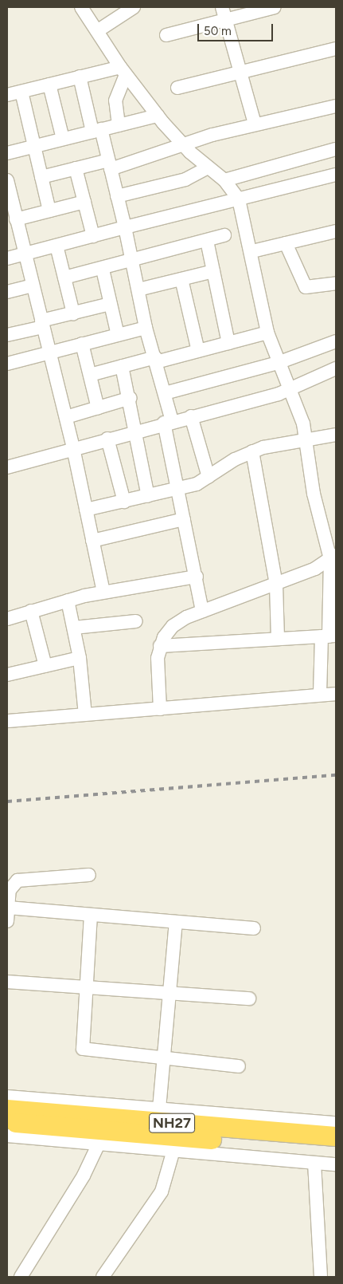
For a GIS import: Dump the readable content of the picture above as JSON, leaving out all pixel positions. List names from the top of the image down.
{
  "streets": {
    "highway": ["NH27"]
  },
  "scale_bar": "50 m"
}
